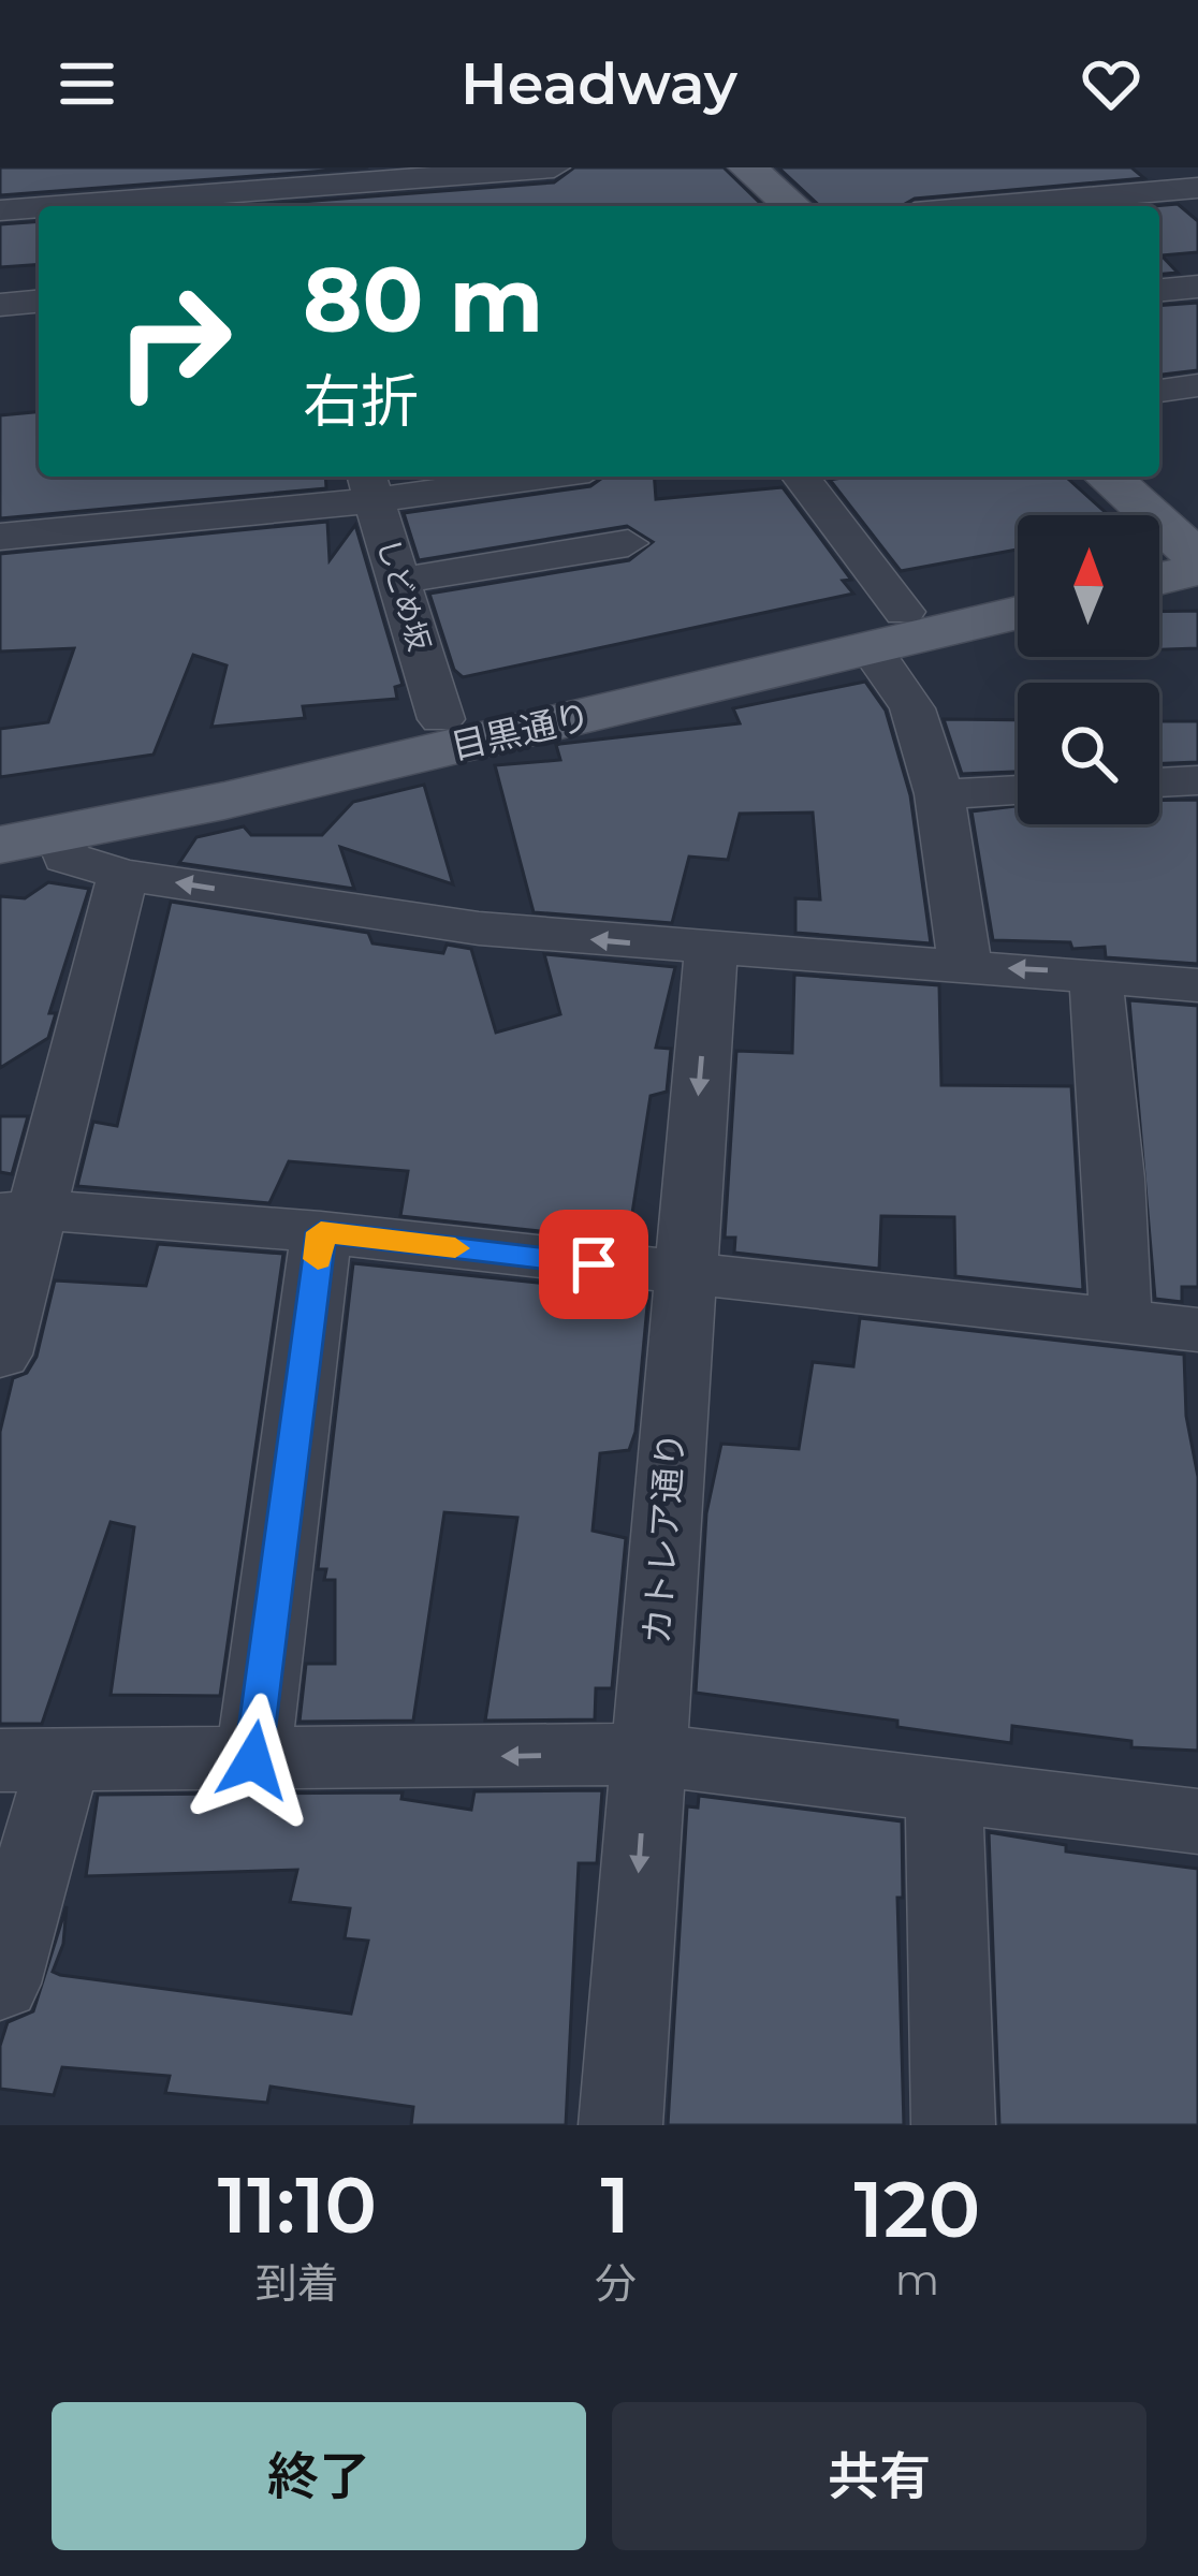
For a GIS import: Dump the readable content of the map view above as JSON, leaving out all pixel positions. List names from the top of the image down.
{
  "streets": {
    "main road": ["目黒通り"],
    "street": ["しどめ坂", "カトレア通り"]
  },
  "crossings": [
    ["しどめ坂", "目黒通り"]
  ],
  "north": "top",
  "page": {
    "header": "Headway",
    "turn": ["80 m", "右折"],
    "eta": [
      "11:10",
      "到着",
      "1",
      "分",
      "120",
      "m"
    ],
    "buttons": ["終了", "共有"]
  }
}
